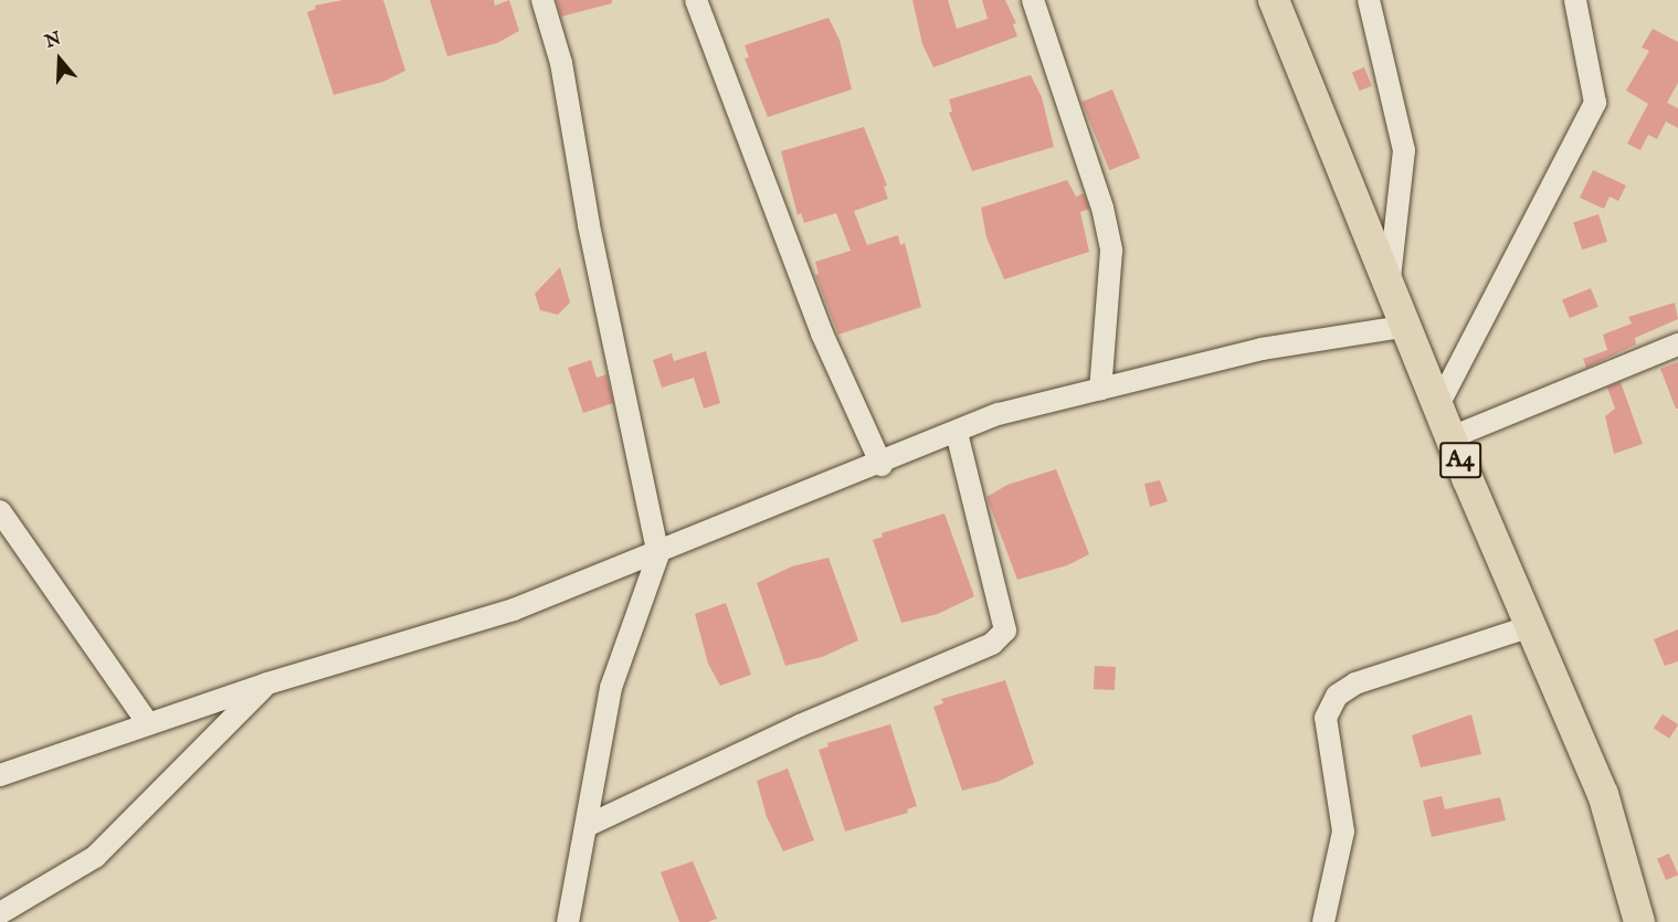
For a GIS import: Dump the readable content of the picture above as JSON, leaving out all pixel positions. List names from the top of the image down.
{
  "streets": {
    "highway": ["A4"]
  },
  "north": "top"
}
